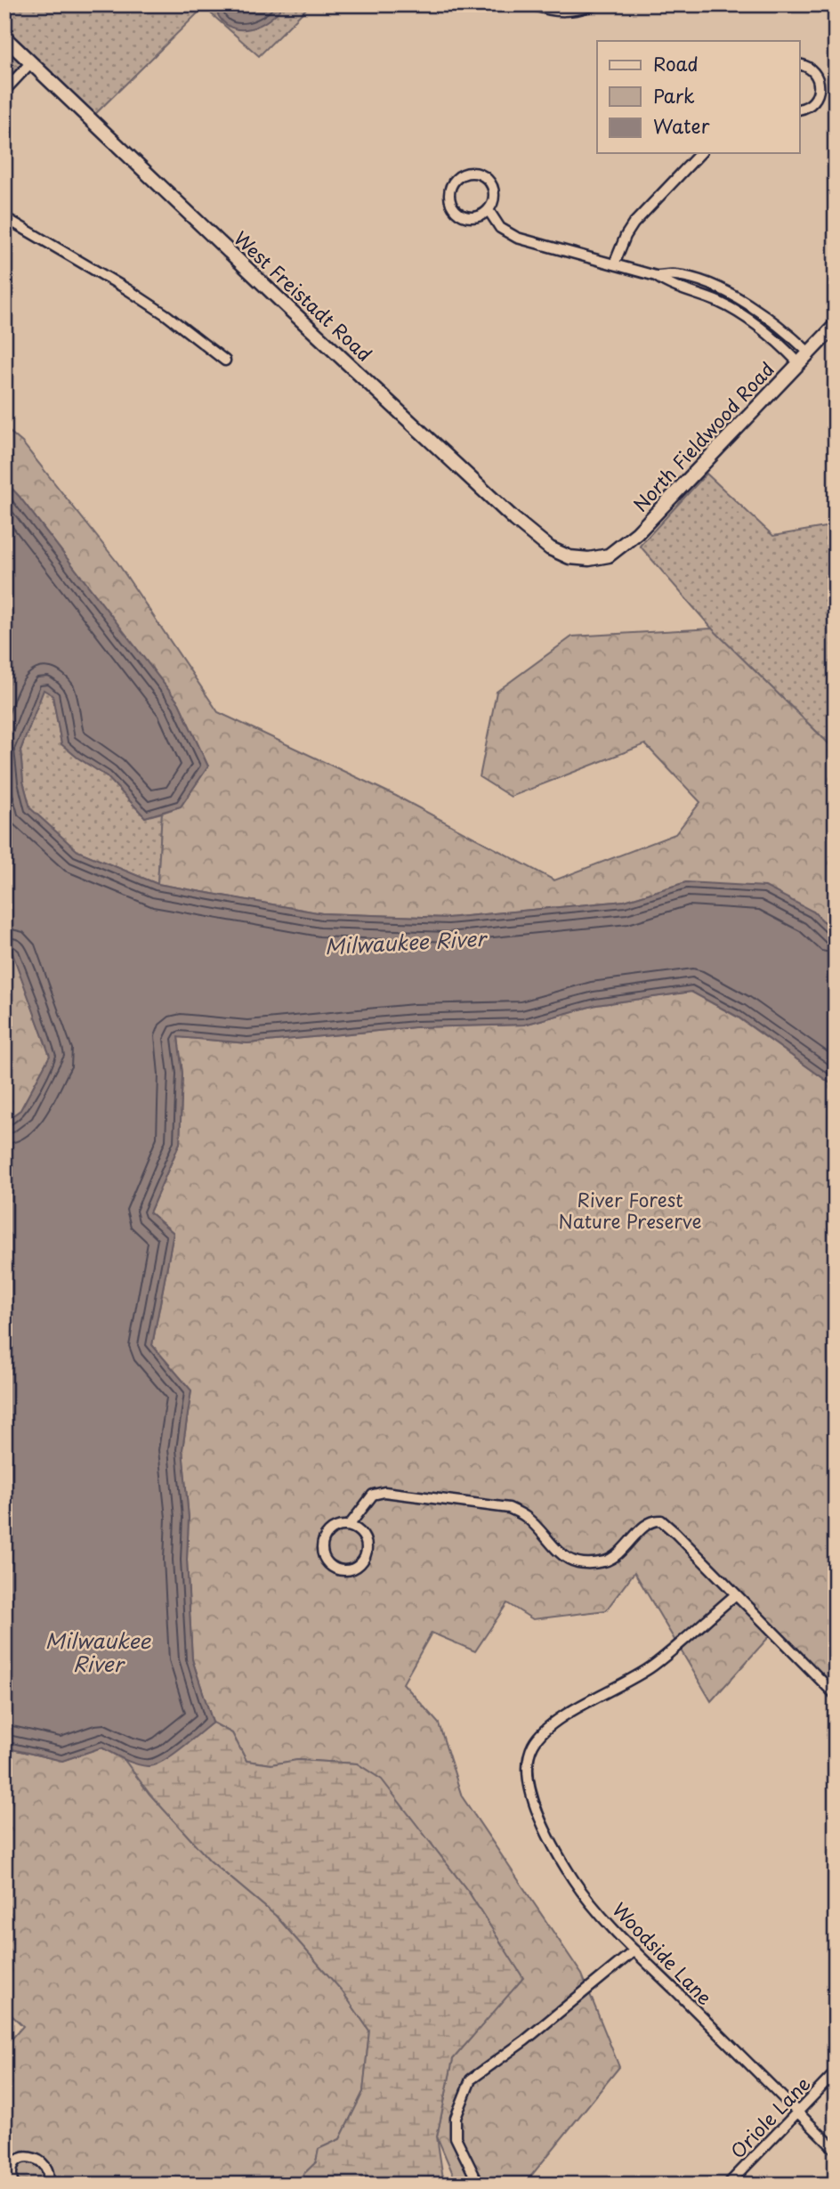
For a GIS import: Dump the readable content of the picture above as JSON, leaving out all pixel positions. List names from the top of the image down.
{
  "streets": {
    "street": [
      "West Freistadt Road",
      "North Fieldwood Road",
      "Woodside Lane",
      "Oriole Lane"
    ]
  },
  "crossings": [
    ["West Freistadt Road", "North Fieldwood Road"],
    ["Woodside Lane", "Oriole Lane"]
  ],
  "water": ["Milwaukee River"],
  "parks": ["River Forest Nature Preserve"],
  "legend": ["Road", "Park", "Water"]
}
